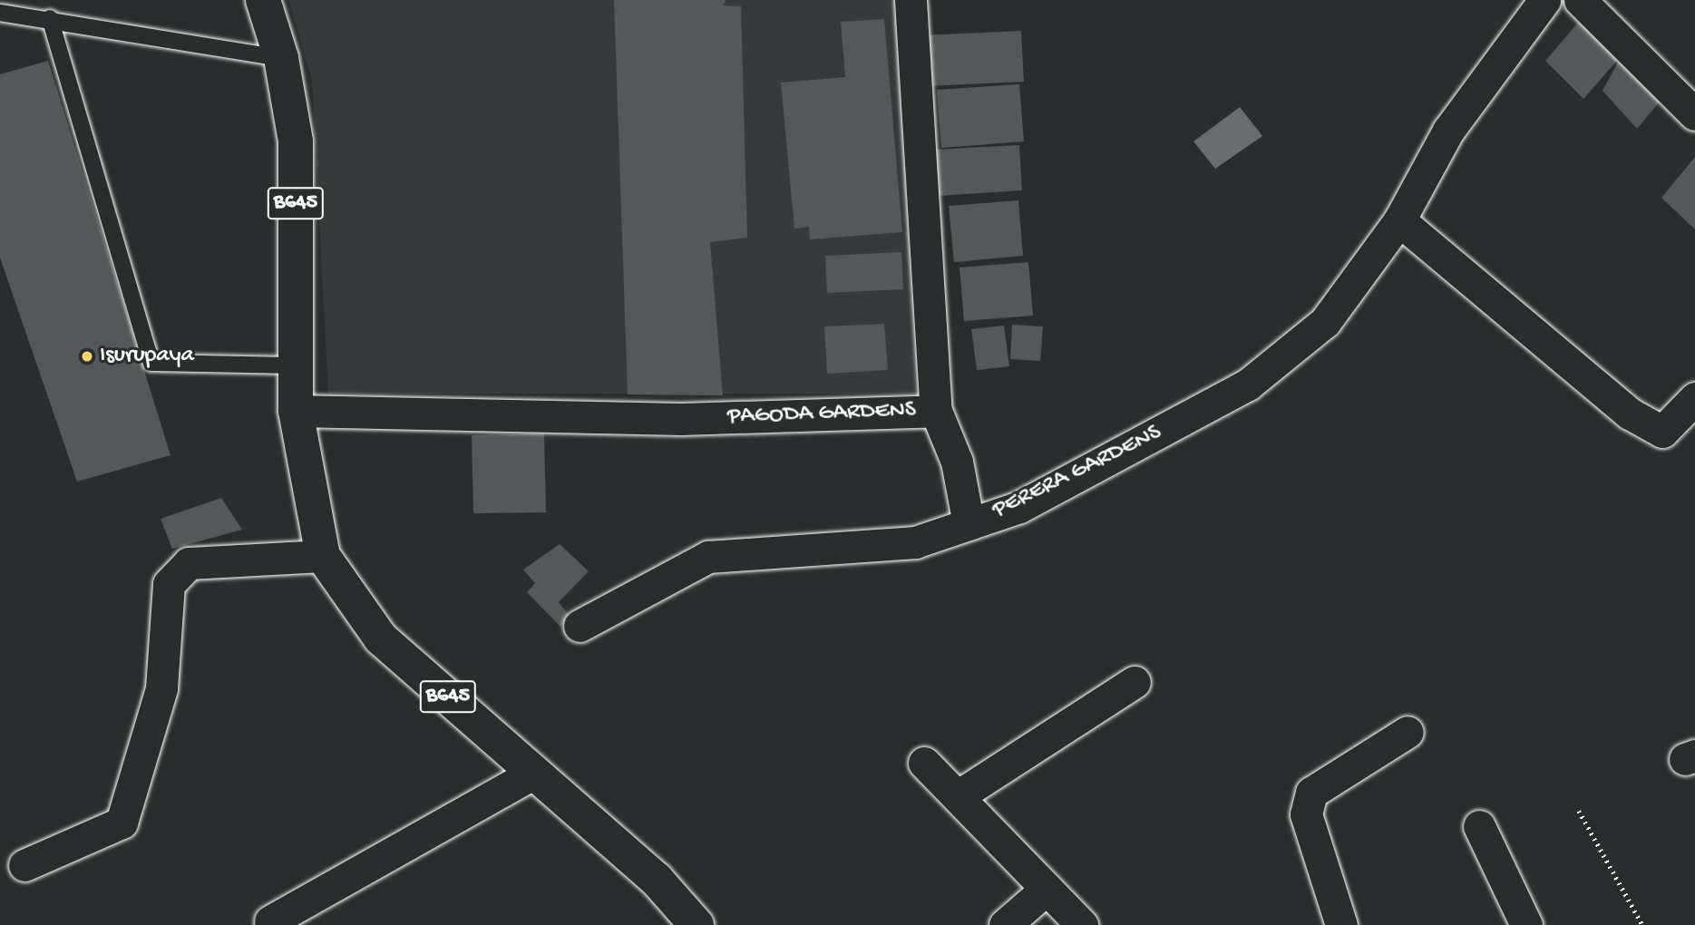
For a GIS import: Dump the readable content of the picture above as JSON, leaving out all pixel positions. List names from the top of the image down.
{
  "streets": {
    "main road": ["B645"],
    "street": ["PAGODA GARDENS", "PERERA GARDENS"]
  },
  "crossings": [
    ["B645", "PAGODA GARDENS"]
  ],
  "places": ["Isurupaya"]
}
